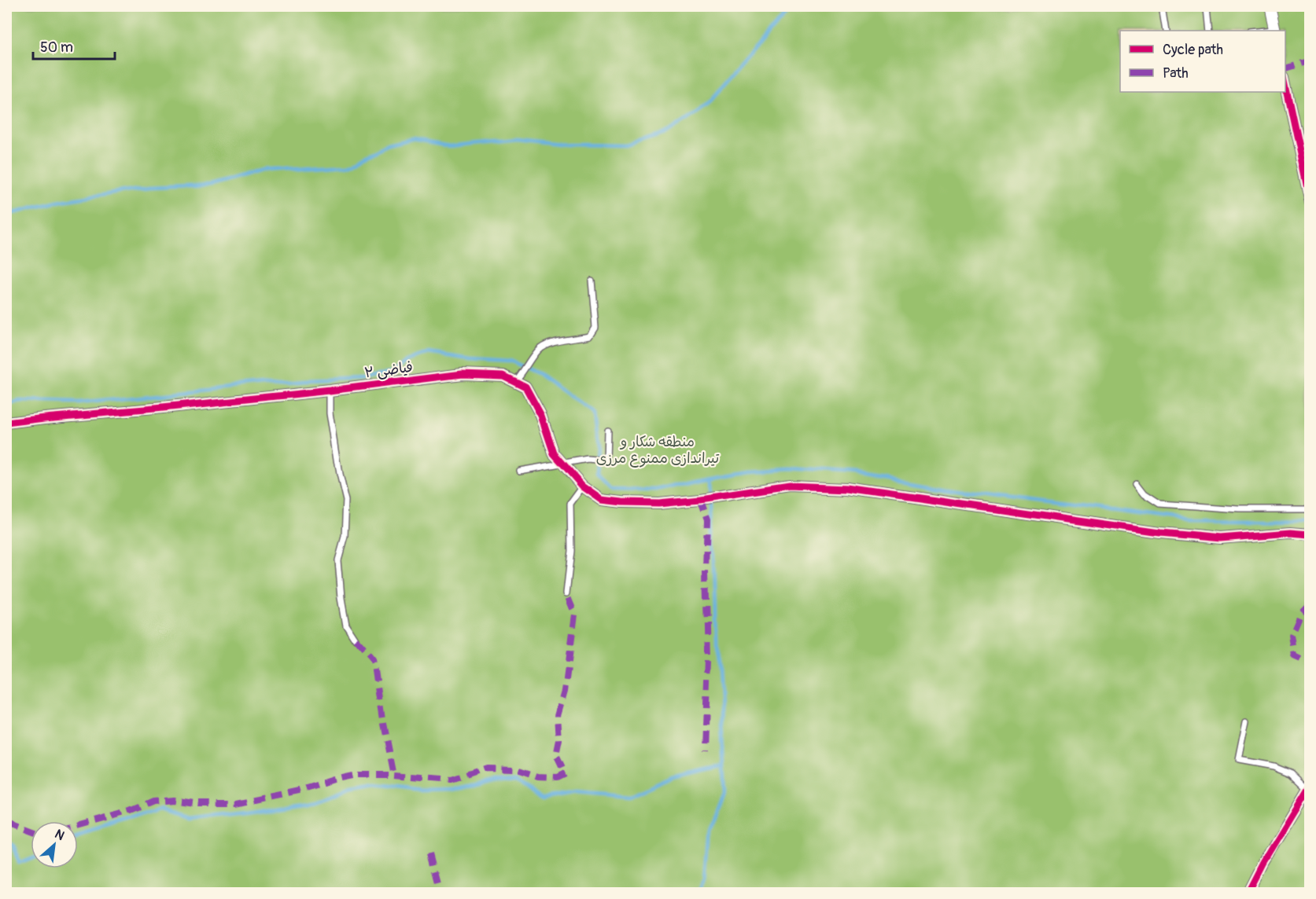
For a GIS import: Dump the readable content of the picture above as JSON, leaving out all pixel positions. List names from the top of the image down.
{
  "streets": {
    "street": ["فیاضی ۲"]
  },
  "parks": ["منطقه شکار و تیراندازی ممنوع مرزی"],
  "legend": ["Cycle path", "Path"],
  "scale_bar": "50 m",
  "north": "top right"
}
